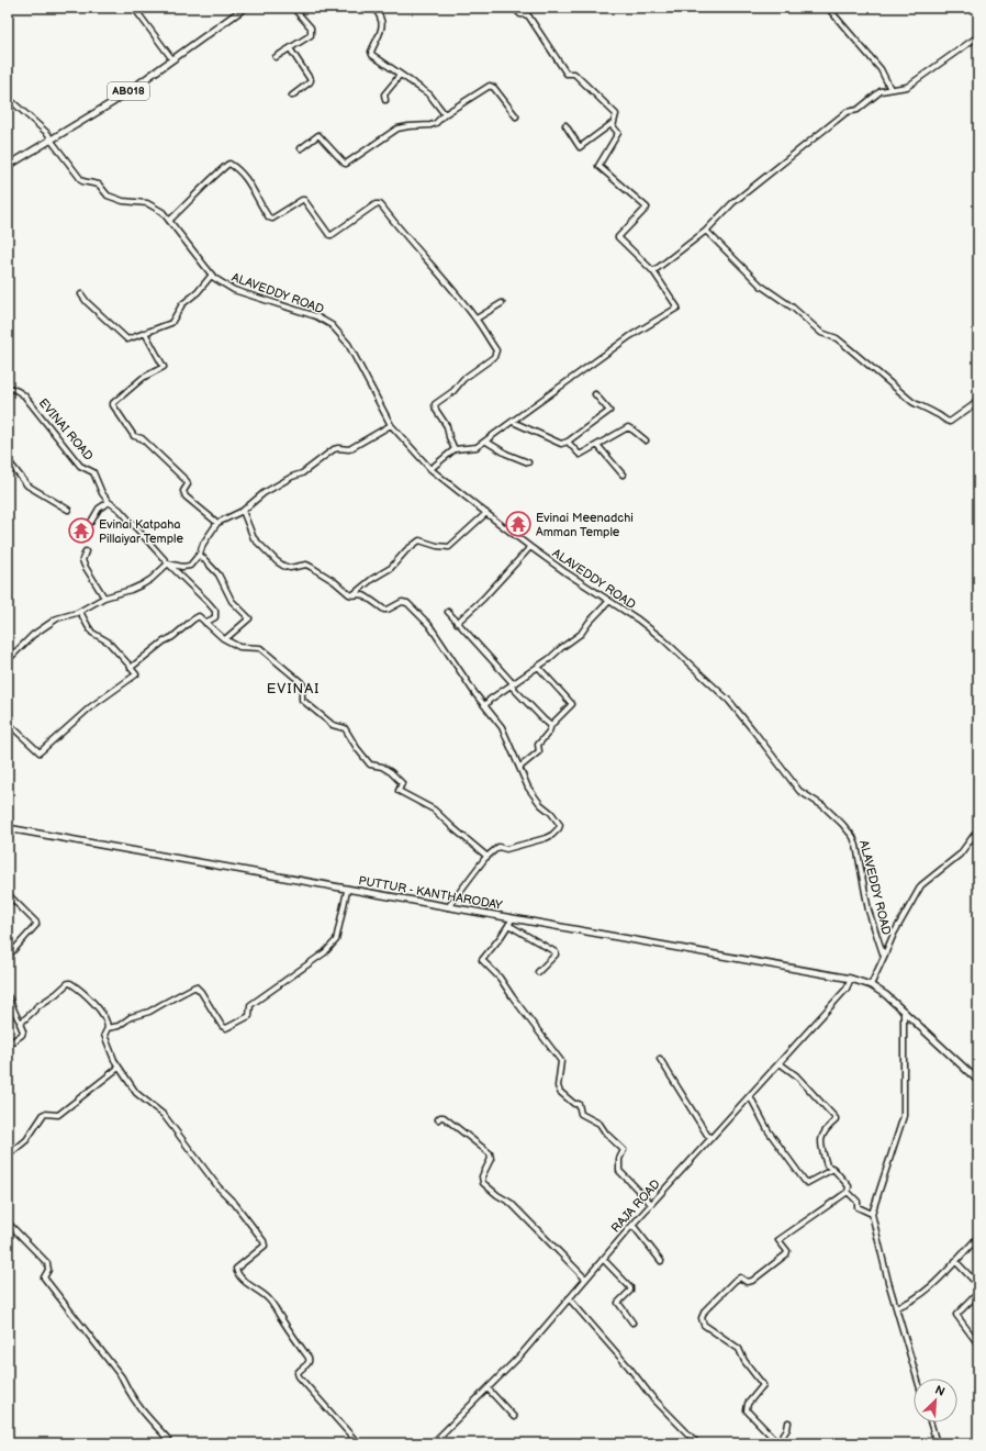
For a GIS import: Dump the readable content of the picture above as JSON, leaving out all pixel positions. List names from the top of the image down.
{
  "streets": {
    "main road": ["AB018", "PUTTUR - KANTHARODAY"],
    "street": ["ALAVEDDY ROAD", "EVINAI ROAD", "RAJA ROAD"]
  },
  "crossings": [
    ["AB018", "ALAVEDDY ROAD"],
    ["PUTTUR - KANTHARODAY", "RAJA ROAD"]
  ],
  "districts": ["EVINAI"],
  "places": {
    "temple": ["Evinai Meenadchi Amman Temple", "Evinai Katpaha Pillaiyar Temple"]
  },
  "north": "top right"
}
